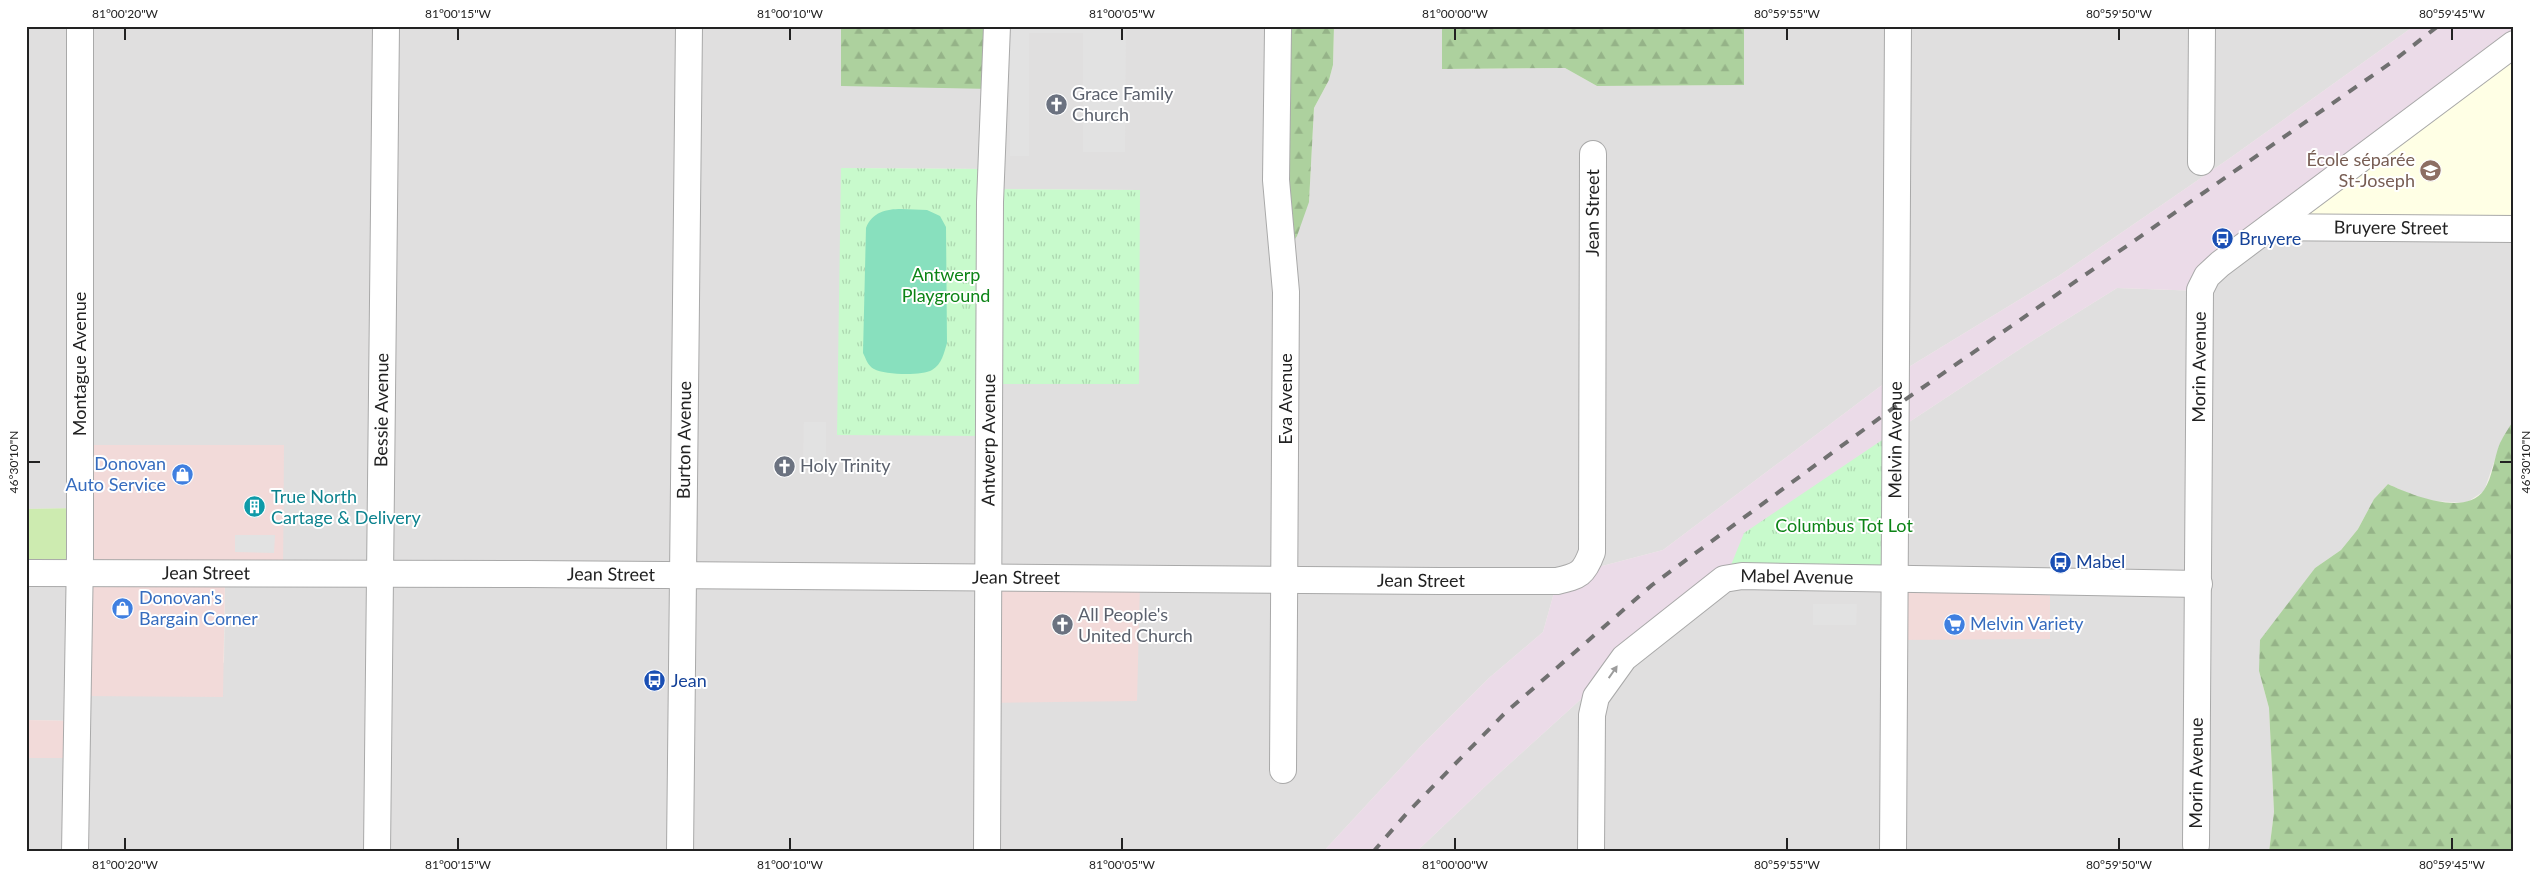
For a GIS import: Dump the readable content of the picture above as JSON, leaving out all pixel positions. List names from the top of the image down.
{
  "streets": {
    "street": [
      "Jean Street",
      "Bruyere Street",
      "Montague Avenue",
      "Morin Avenue",
      "Eva Avenue",
      "Bessie Avenue",
      "Burton Avenue",
      "Antwerp Avenue",
      "Melvin Avenue",
      "Mabel Avenue"
    ]
  },
  "crossings": [
    ["Jean Street", "Montague Avenue"],
    ["Jean Street", "Eva Avenue"],
    ["Jean Street", "Bessie Avenue"],
    ["Jean Street", "Burton Avenue"],
    ["Jean Street", "Antwerp Avenue"],
    ["Bruyere Street", "Morin Avenue"],
    ["Morin Avenue", "Mabel Avenue"],
    ["Melvin Avenue", "Mabel Avenue"]
  ],
  "one_way": ["Mabel Avenue"],
  "parks": ["Antwerp Playground", "Columbus Tot Lot"],
  "places": {
    "church": ["Grace Family Church", "Holy Trinity", "All People's United Church"],
    "school or university": ["École séparée St-Joseph"],
    "bus stop": ["Bruyere", "Mabel", "Jean"],
    "shop": ["Donovan Auto Service", "Donovan's Bargain Corner"],
    "building": ["True North Cartage & Delivery"],
    "supermarket": ["Melvin Variety"]
  },
  "coordinates": [
    "81°00'20\"W",
    "81°00'15\"W",
    "81°00'10\"W",
    "81°00'05\"W",
    "81°00'00\"W",
    "80°59'55\"W",
    "80°59'50\"W",
    "80°59'45\"W",
    "46°30'10\"N"
  ]
}
